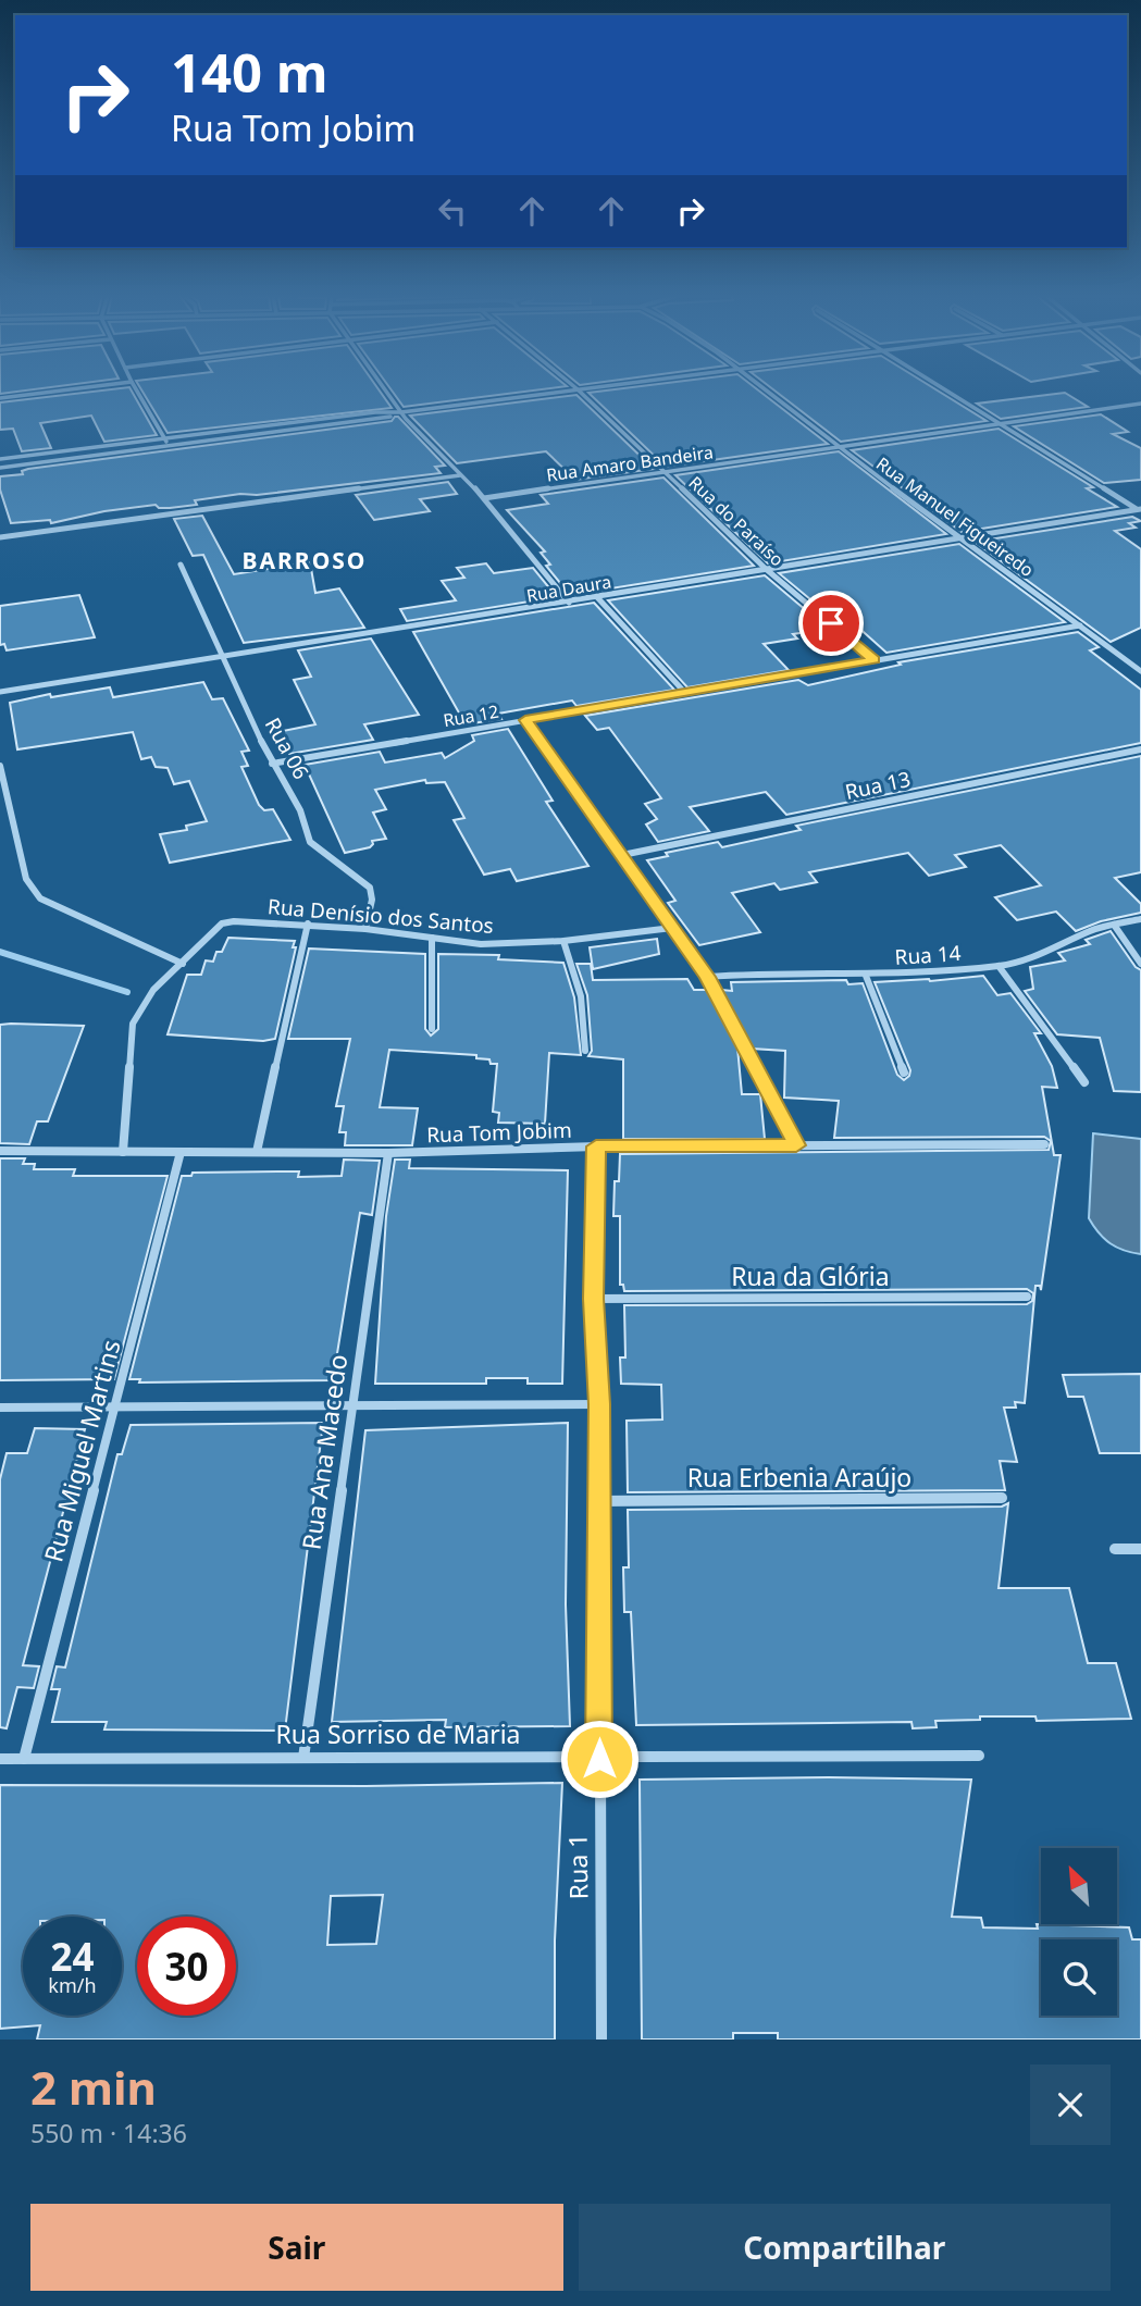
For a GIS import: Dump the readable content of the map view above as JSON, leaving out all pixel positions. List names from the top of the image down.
{
  "streets": {
    "street": [
      "Rua Amaro Bandeira",
      "Rua Manuel Figueiredo",
      "Rua do Paraíso",
      "Rua Daura",
      "Rua 12",
      "Rua 06",
      "Rua 13",
      "Rua Denísio dos Santos",
      "Rua 14",
      "Rua Tom Jobim",
      "Rua da Glória",
      "Rua Miguel Martins",
      "Rua Ana Macedo",
      "Rua Erbenia Araújo",
      "Rua Sorriso de Maria",
      "Rua 1"
    ]
  },
  "crossings": [
    ["Rua Amaro Bandeira", "Rua Manuel Figueiredo"],
    ["Rua Amaro Bandeira", "Rua do Paraíso"],
    ["Rua Manuel Figueiredo", "Rua Daura"],
    ["Rua Manuel Figueiredo", "Rua 12"],
    ["Rua do Paraíso", "Rua Daura"],
    ["Rua do Paraíso", "Rua 12"],
    ["Rua Daura", "Rua 06"],
    ["Rua 12", "Rua 06"],
    ["Rua 06", "Rua Denísio dos Santos"],
    ["Rua Tom Jobim", "Rua Miguel Martins"],
    ["Rua Tom Jobim", "Rua Ana Macedo"],
    ["Rua Tom Jobim", "Rua 1"],
    ["Rua da Glória", "Rua 1"],
    ["Rua Miguel Martins", "Rua Sorriso de Maria"],
    ["Rua Ana Macedo", "Rua Sorriso de Maria"],
    ["Rua Erbenia Araújo", "Rua 1"],
    ["Rua Sorriso de Maria", "Rua 1"]
  ],
  "districts": ["BARROSO"],
  "north": "top left",
  "page": {
    "turn": ["140 m", "Rua Tom Jobim"],
    "speed": "24 km/h",
    "limit": "30",
    "heading": ["2 min", "550 m · 14:36"],
    "buttons": ["Sair", "Compartilhar"]
  }
}
